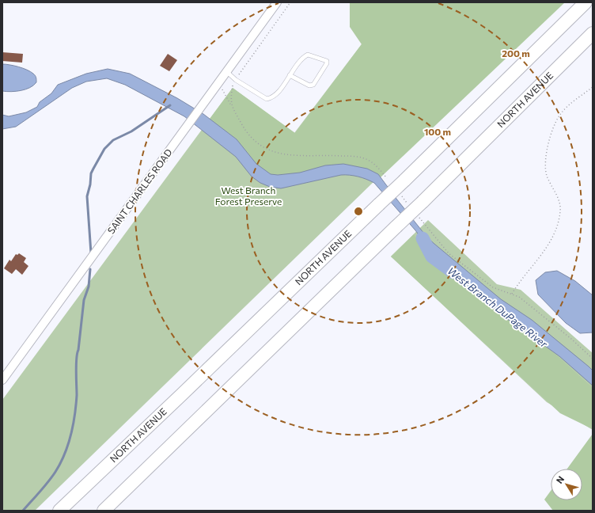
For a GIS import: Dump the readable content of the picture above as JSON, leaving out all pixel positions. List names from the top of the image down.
{
  "streets": {
    "main road": ["NORTH AVENUE"],
    "street": ["SAINT CHARLES ROAD"]
  },
  "water": ["West Branch DuPage River"],
  "parks": ["West Branch Forest Preserve"],
  "north": "top left",
  "rings": ["200 m", "100 m"]
}
